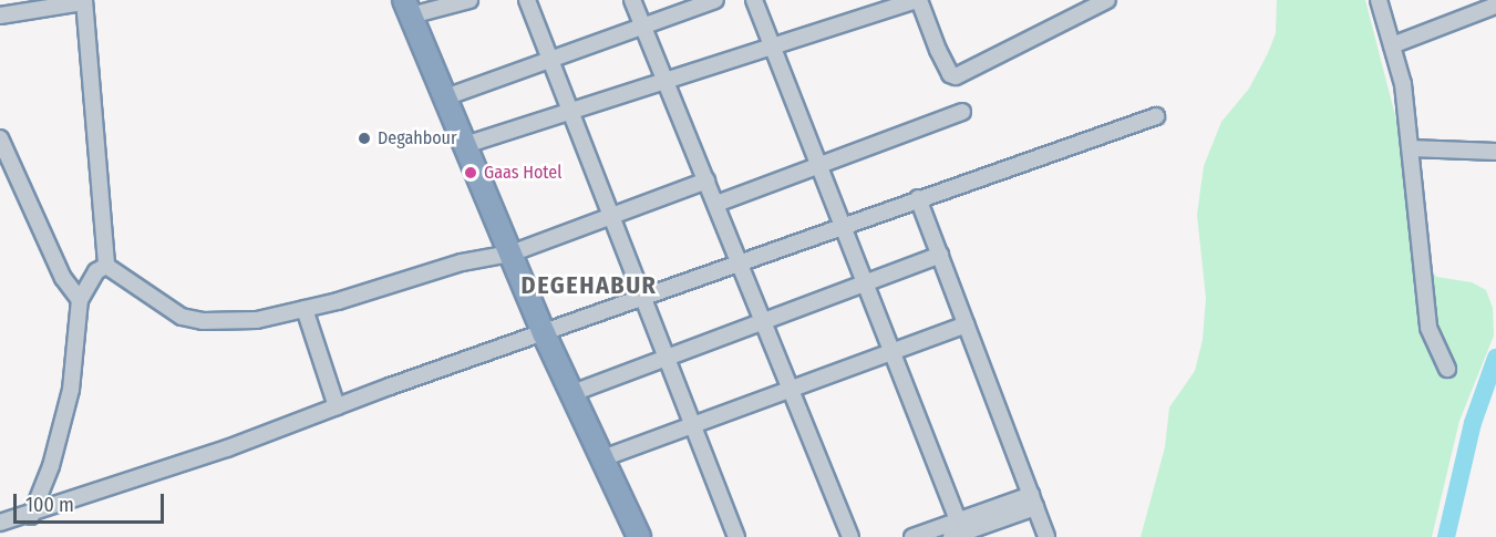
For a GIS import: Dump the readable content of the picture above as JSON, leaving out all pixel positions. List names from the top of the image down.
{
  "districts": ["DEGEHABUR"],
  "places": ["Degahbour", "Gaas Hotel"],
  "scale_bar": "100 m"
}
